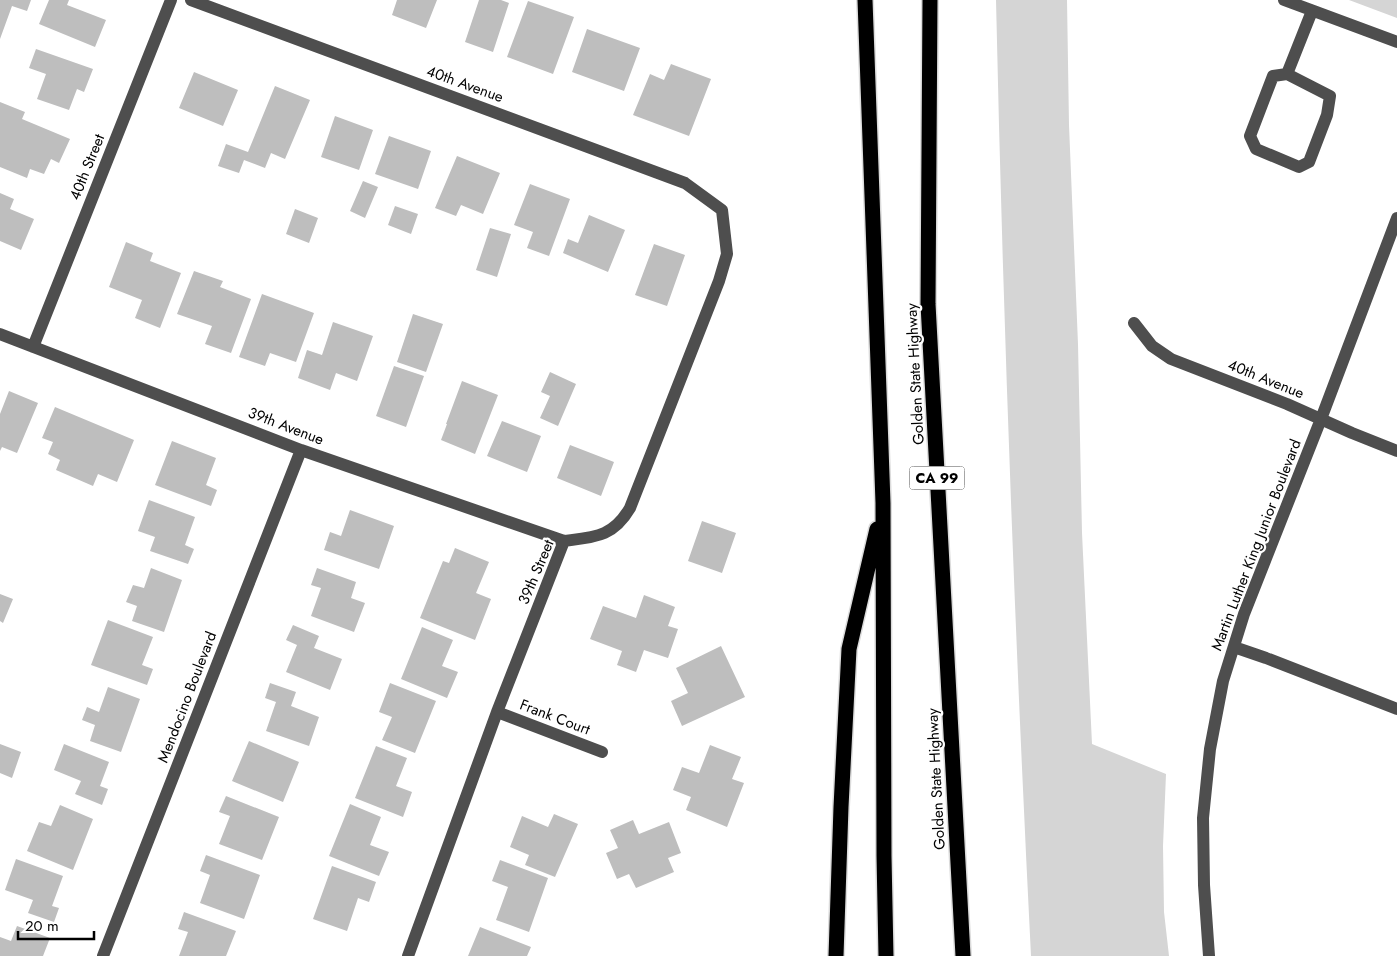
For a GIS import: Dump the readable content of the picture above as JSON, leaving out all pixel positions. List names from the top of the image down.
{
  "streets": {
    "highway": ["Golden State Highway", "CA 99"],
    "street": [
      "40th Avenue",
      "40th Street",
      "39th Avenue",
      "Martin Luther King Junior Boulevard",
      "39th Street",
      "Mendocino Boulevard",
      "Frank Court"
    ]
  },
  "crossings": [
    ["40th Avenue", "Martin Luther King Junior Boulevard"],
    ["40th Avenue", "39th Street"],
    ["40th Street", "39th Avenue"],
    ["39th Avenue", "39th Street"],
    ["39th Avenue", "Mendocino Boulevard"],
    ["39th Street", "Frank Court"]
  ],
  "scale_bar": "20 m"
}
